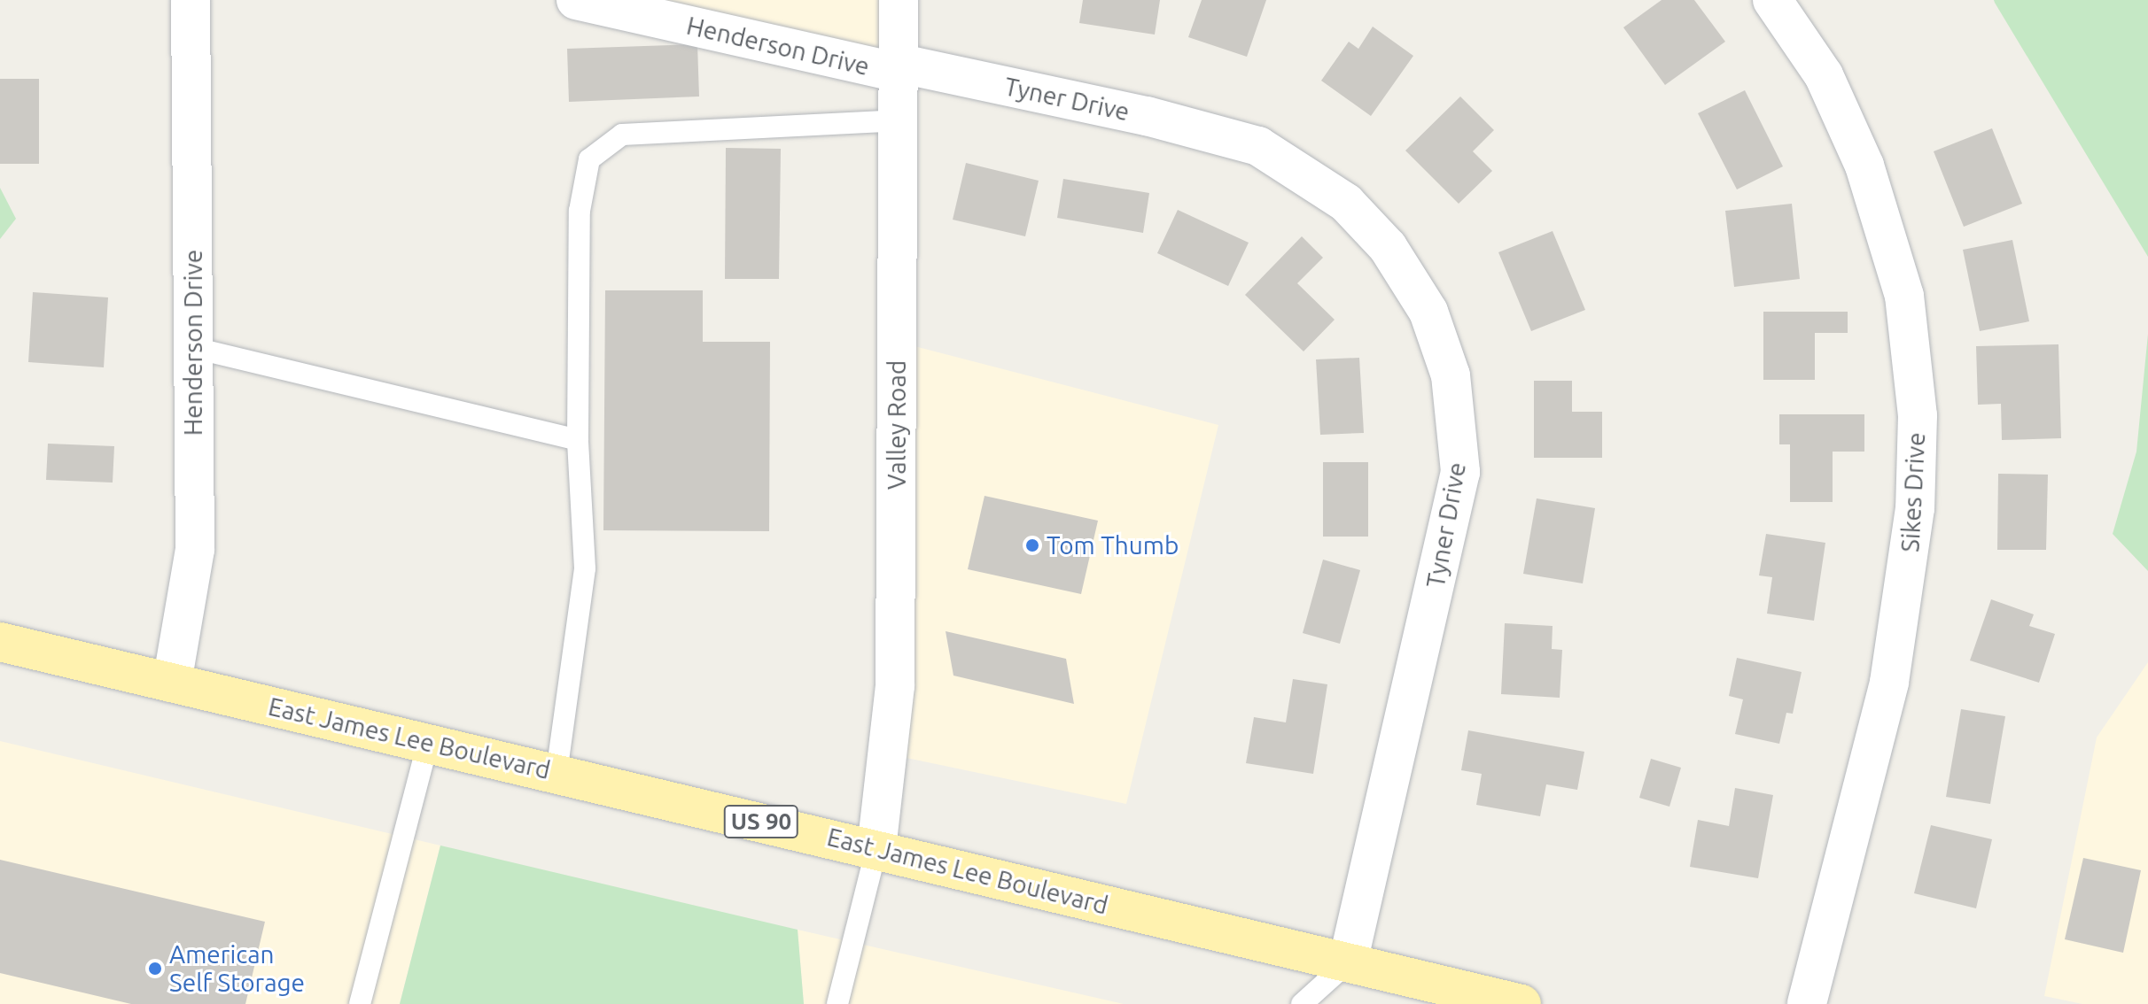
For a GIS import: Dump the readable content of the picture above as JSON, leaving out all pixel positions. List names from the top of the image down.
{
  "streets": {
    "main road": ["East James Lee Boulevard", "US 90"],
    "street": [
      "Henderson Drive",
      "Tyner Drive",
      "Valley Road",
      "Sikes Drive"
    ]
  },
  "crossings": [
    ["Henderson Drive", "Tyner Drive"],
    ["Henderson Drive", "Valley Road"],
    ["Henderson Drive", "East James Lee Boulevard"],
    ["Tyner Drive", "Valley Road"],
    ["Tyner Drive", "East James Lee Boulevard"],
    ["Valley Road", "East James Lee Boulevard"]
  ],
  "places": ["Tom Thumb", "American Self Storage"]
}
